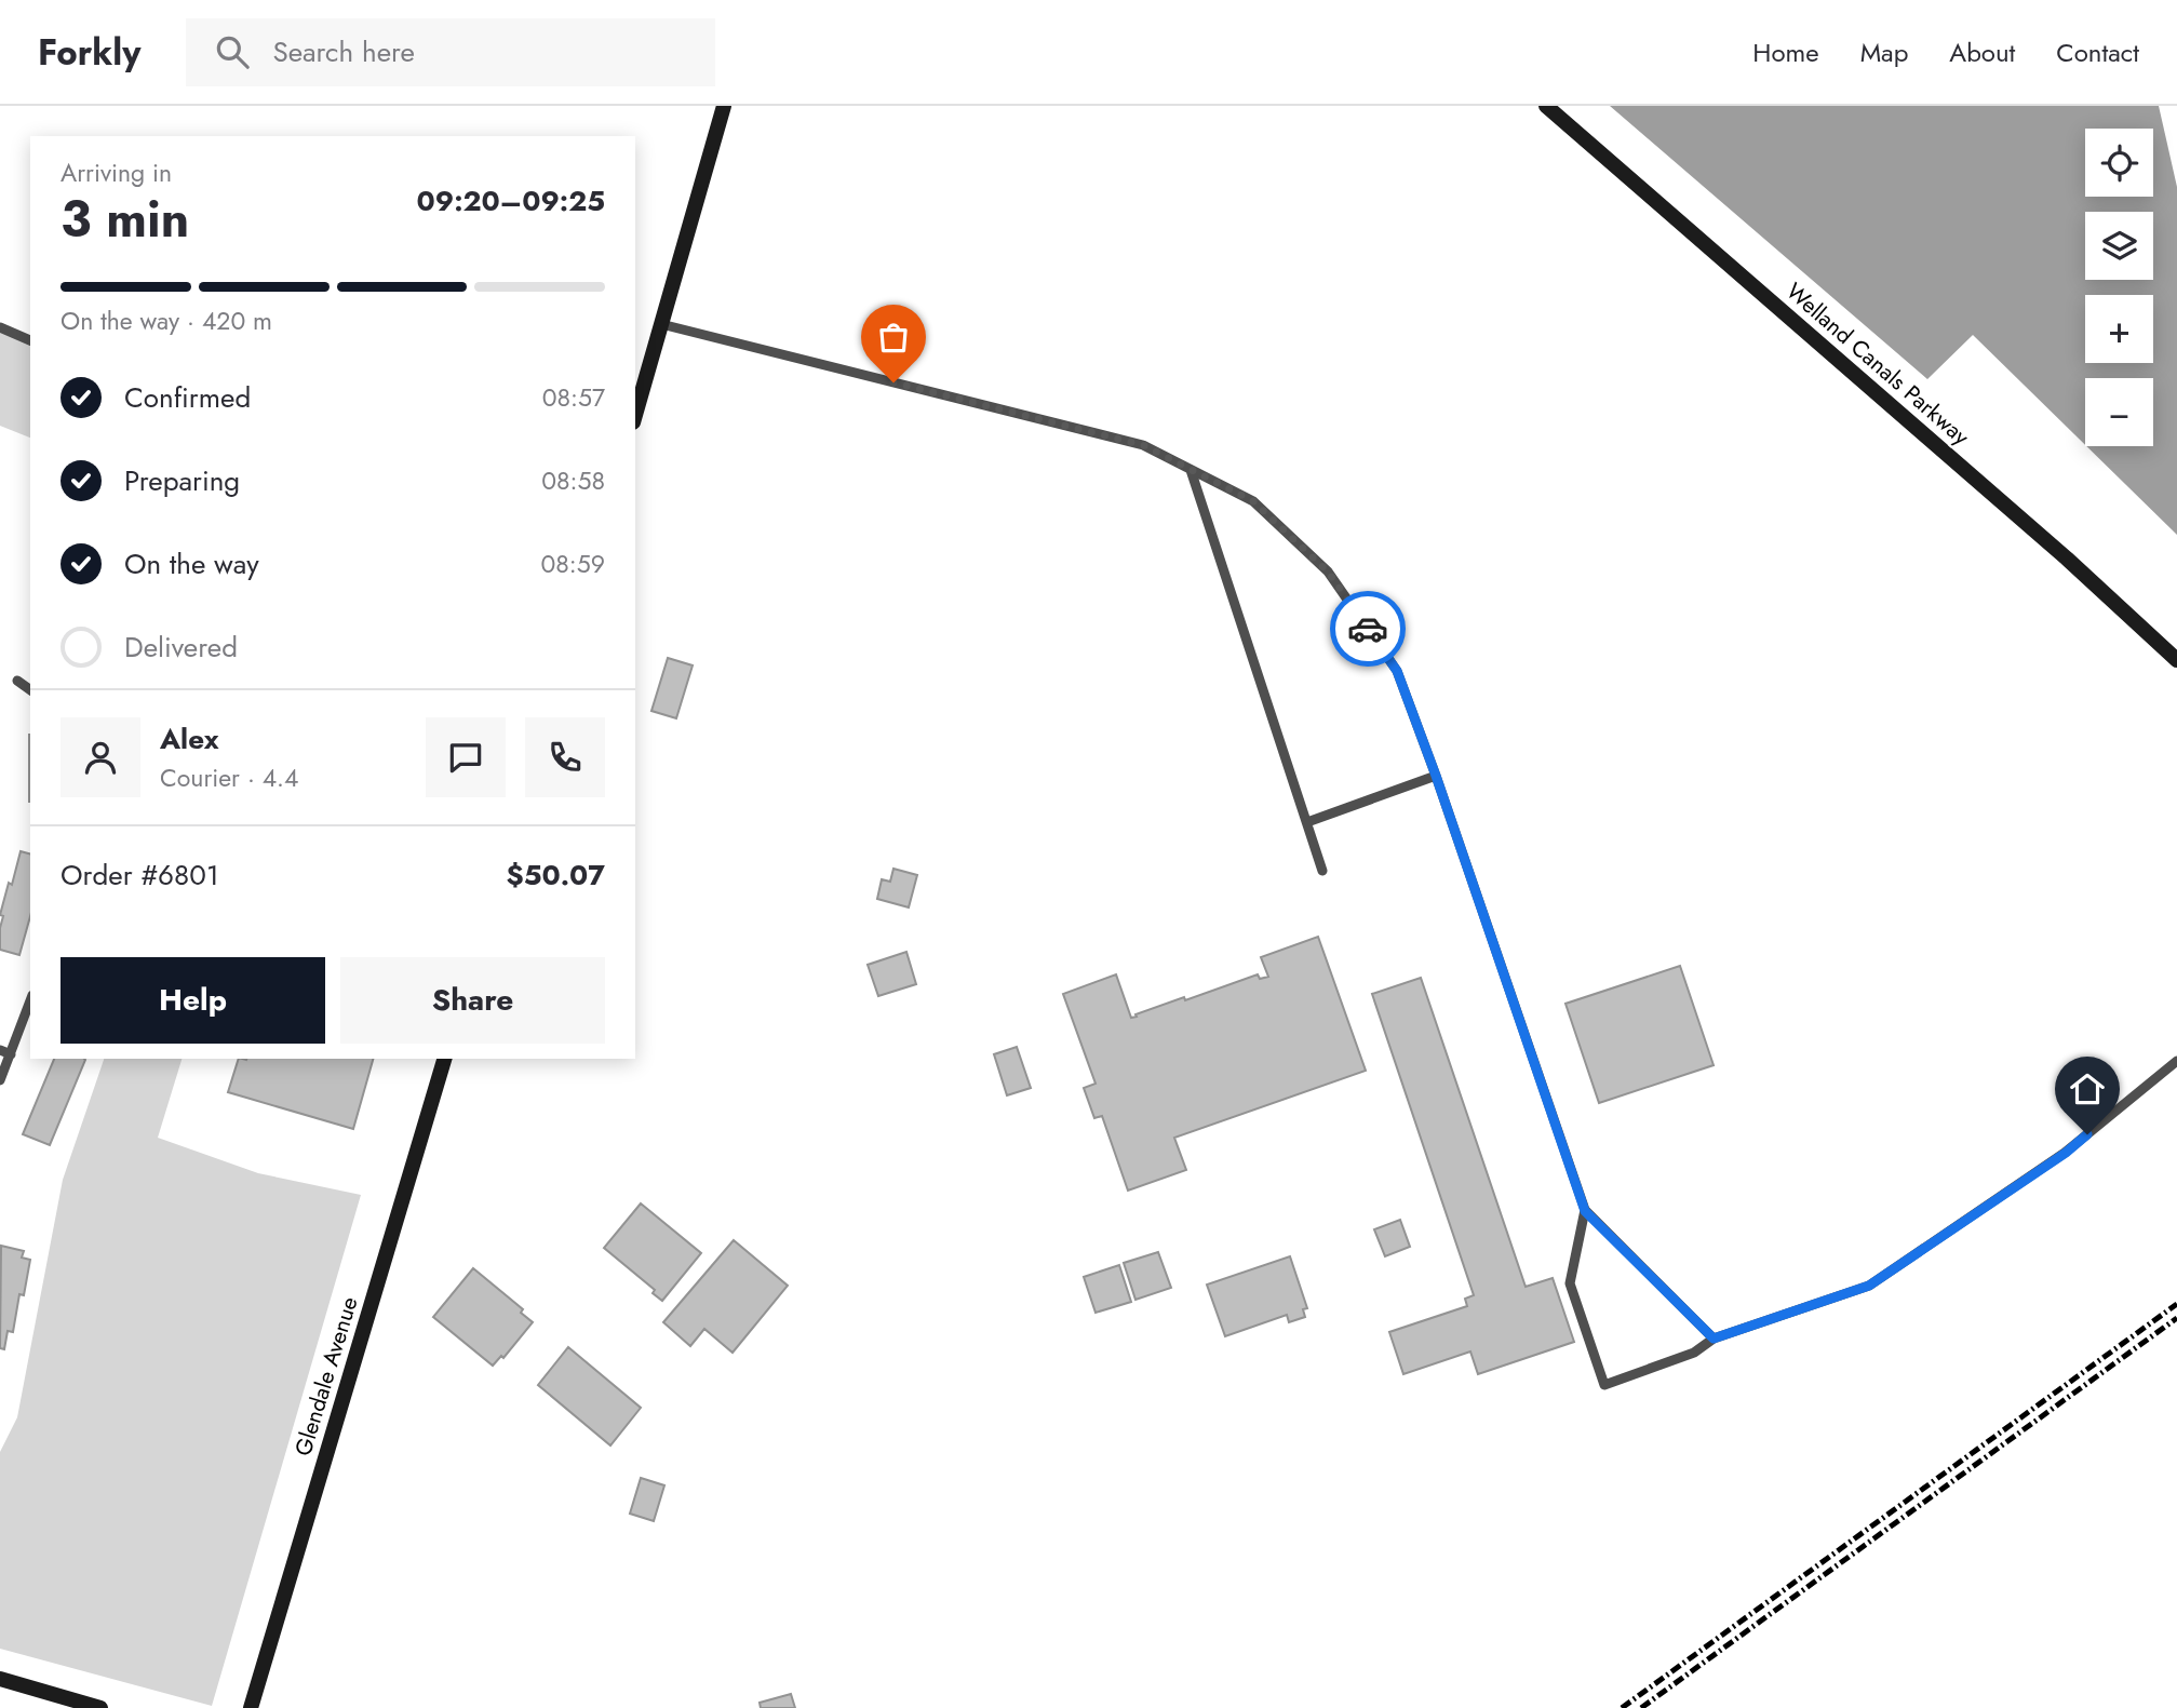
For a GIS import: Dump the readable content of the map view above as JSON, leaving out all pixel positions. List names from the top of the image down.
{
  "streets": {
    "main road": ["Welland Canals Parkway", "Glendale Avenue"]
  },
  "page": {
    "header": "Forkly",
    "search": "Search here",
    "nav": [
      "Home",
      "Map",
      "About",
      "Contact"
    ],
    "map_buttons": ["+", "−"],
    "heading": ["3 min", "Arriving in", "09:20–09:25"],
    "panel": [
      "Alex",
      "Courier · 4.4",
      "Order #6801",
      "$50.07"
    ],
    "bar": "On the way · 420 m",
    "list": [
      ["Confirmed", "08:57"],
      ["Preparing", "08:58"],
      ["On the way", "08:59"],
      "Delivered"
    ],
    "buttons": ["Help", "Share"]
  }
}
